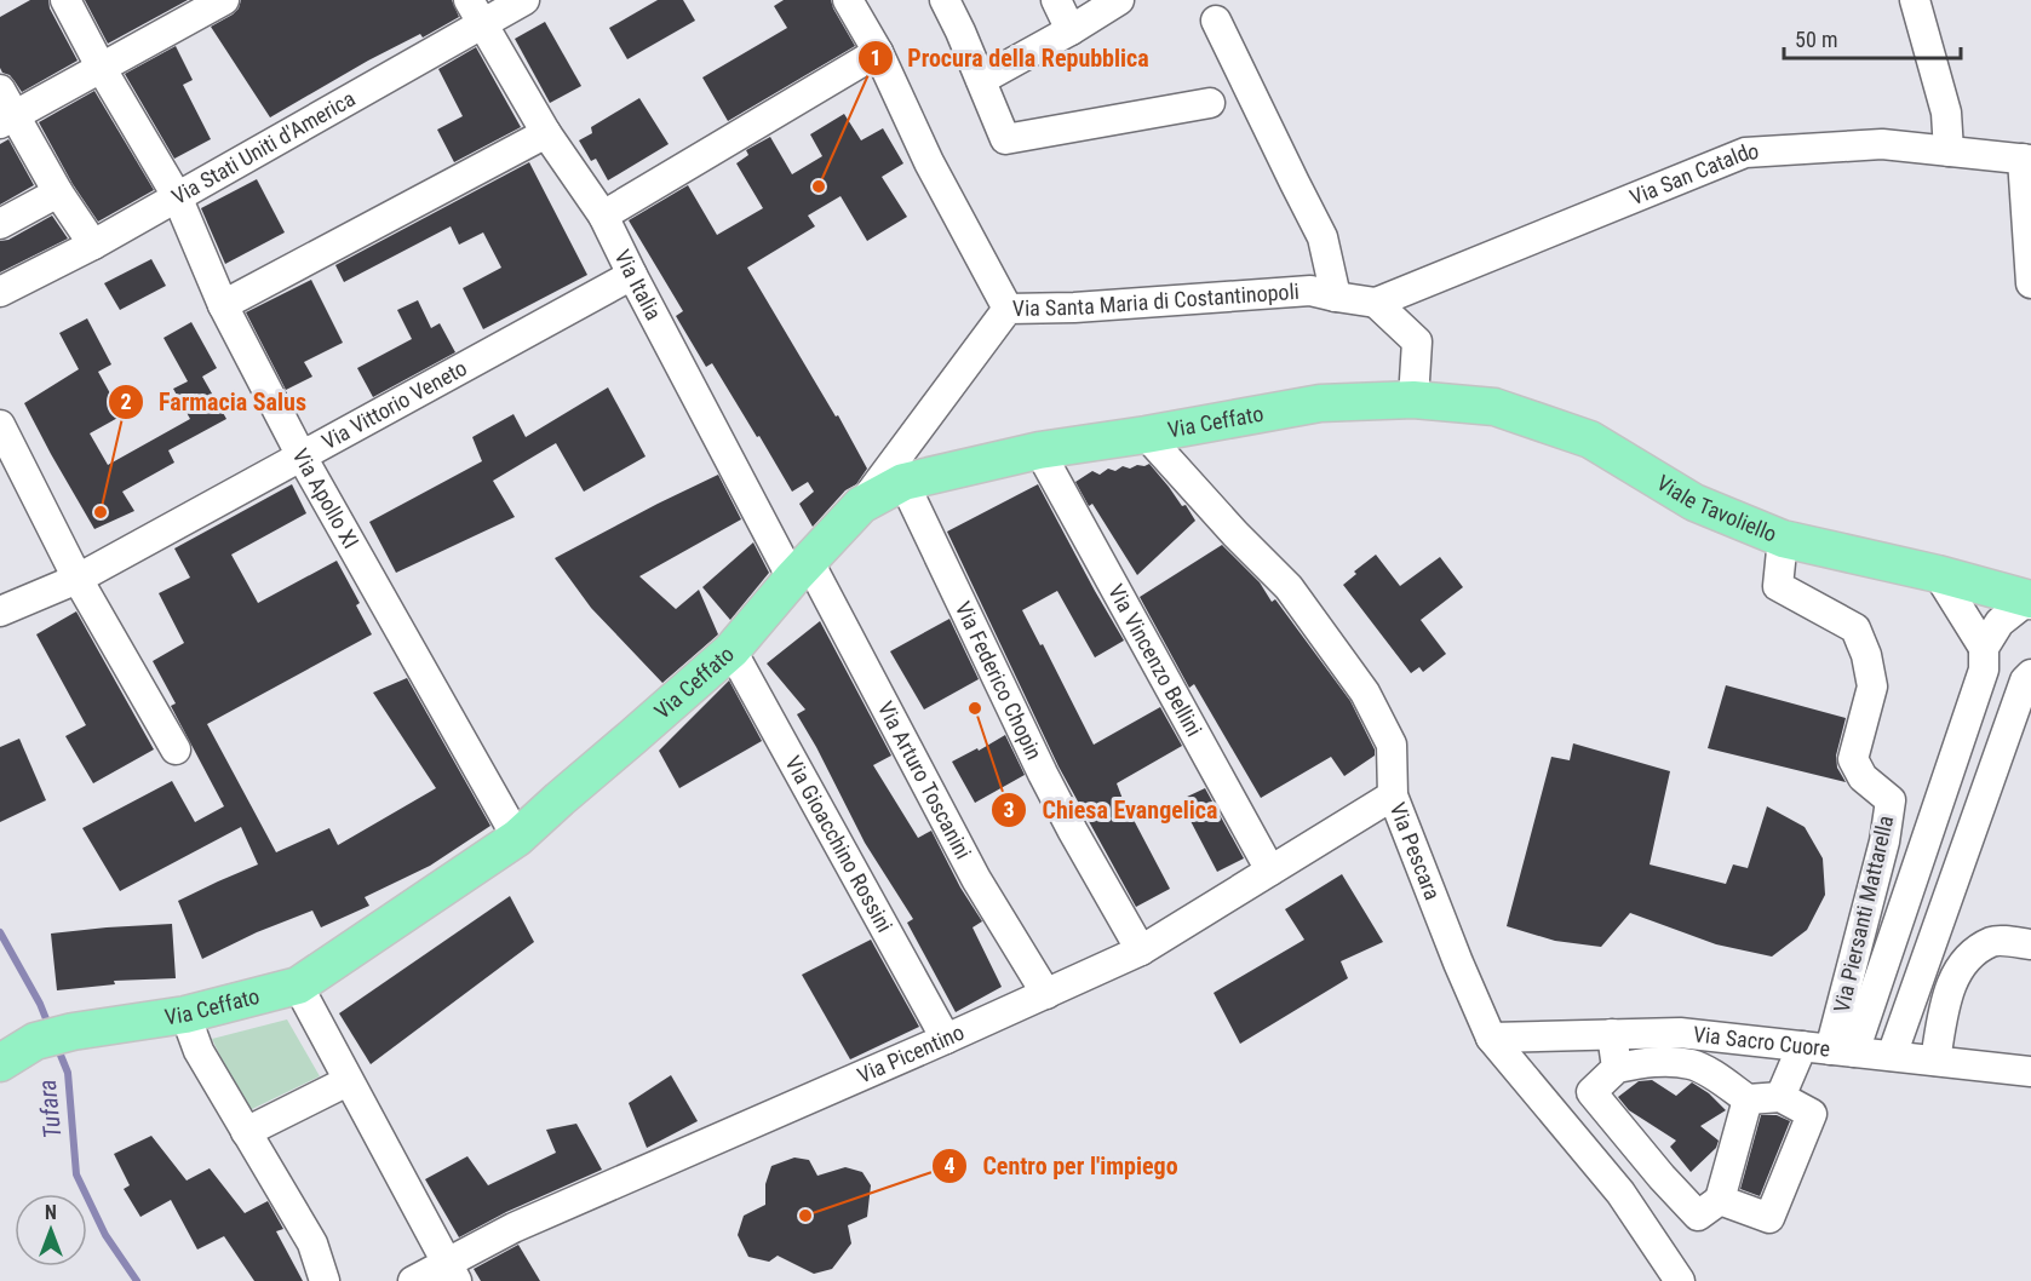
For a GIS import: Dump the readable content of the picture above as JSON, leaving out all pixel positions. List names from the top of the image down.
{
  "streets": {
    "main road": ["Via Ceffato", "Viale Tavoliello"],
    "street": [
      "Via Stati Uniti d'America",
      "Via San Cataldo",
      "Via Italia",
      "Via Santa Maria di Costantinopoli",
      "Via Vittorio Veneto",
      "Via Apollo XI",
      "Via Vincenzo Bellini",
      "Via Federico Chopin",
      "Via Arturo Toscanini",
      "Via Gioacchino Rossini",
      "Via Pescara",
      "Via Piersanti Mattarella",
      "Via Sacro Cuore",
      "Via Picentino"
    ]
  },
  "crossings": [
    ["Via Stati Uniti d'America", "Via Italia"],
    ["Via Stati Uniti d'America", "Via Apollo XI"],
    ["Via San Cataldo", "Via Santa Maria di Costantinopoli"],
    ["Via Italia", "Via Vittorio Veneto"],
    ["Via Italia", "Via Ceffato"],
    ["Via Italia", "Via Arturo Toscanini"],
    ["Via Santa Maria di Costantinopoli", "Via Ceffato"],
    ["Via Vittorio Veneto", "Via Apollo XI"],
    ["Via Ceffato", "Via Apollo XI"],
    ["Via Ceffato", "Viale Tavoliello"],
    ["Via Ceffato", "Via Vincenzo Bellini"],
    ["Via Ceffato", "Via Federico Chopin"],
    ["Via Ceffato", "Via Arturo Toscanini"],
    ["Via Ceffato", "Via Gioacchino Rossini"],
    ["Via Ceffato", "Via Pescara"],
    ["Viale Tavoliello", "Via Piersanti Mattarella"],
    ["Via Vincenzo Bellini", "Via Picentino"],
    ["Via Federico Chopin", "Via Picentino"],
    ["Via Arturo Toscanini", "Via Picentino"],
    ["Via Gioacchino Rossini", "Via Picentino"],
    ["Via Pescara", "Via Sacro Cuore"],
    ["Via Pescara", "Via Picentino"],
    ["Via Piersanti Mattarella", "Via Sacro Cuore"]
  ],
  "water": ["Tufara"],
  "places": [
    "Procura della Repubblica",
    "Farmacia Salus",
    "Chiesa Evangelica",
    "Centro per l'impiego"
  ],
  "scale_bar": "50 m",
  "north": "top"
}
